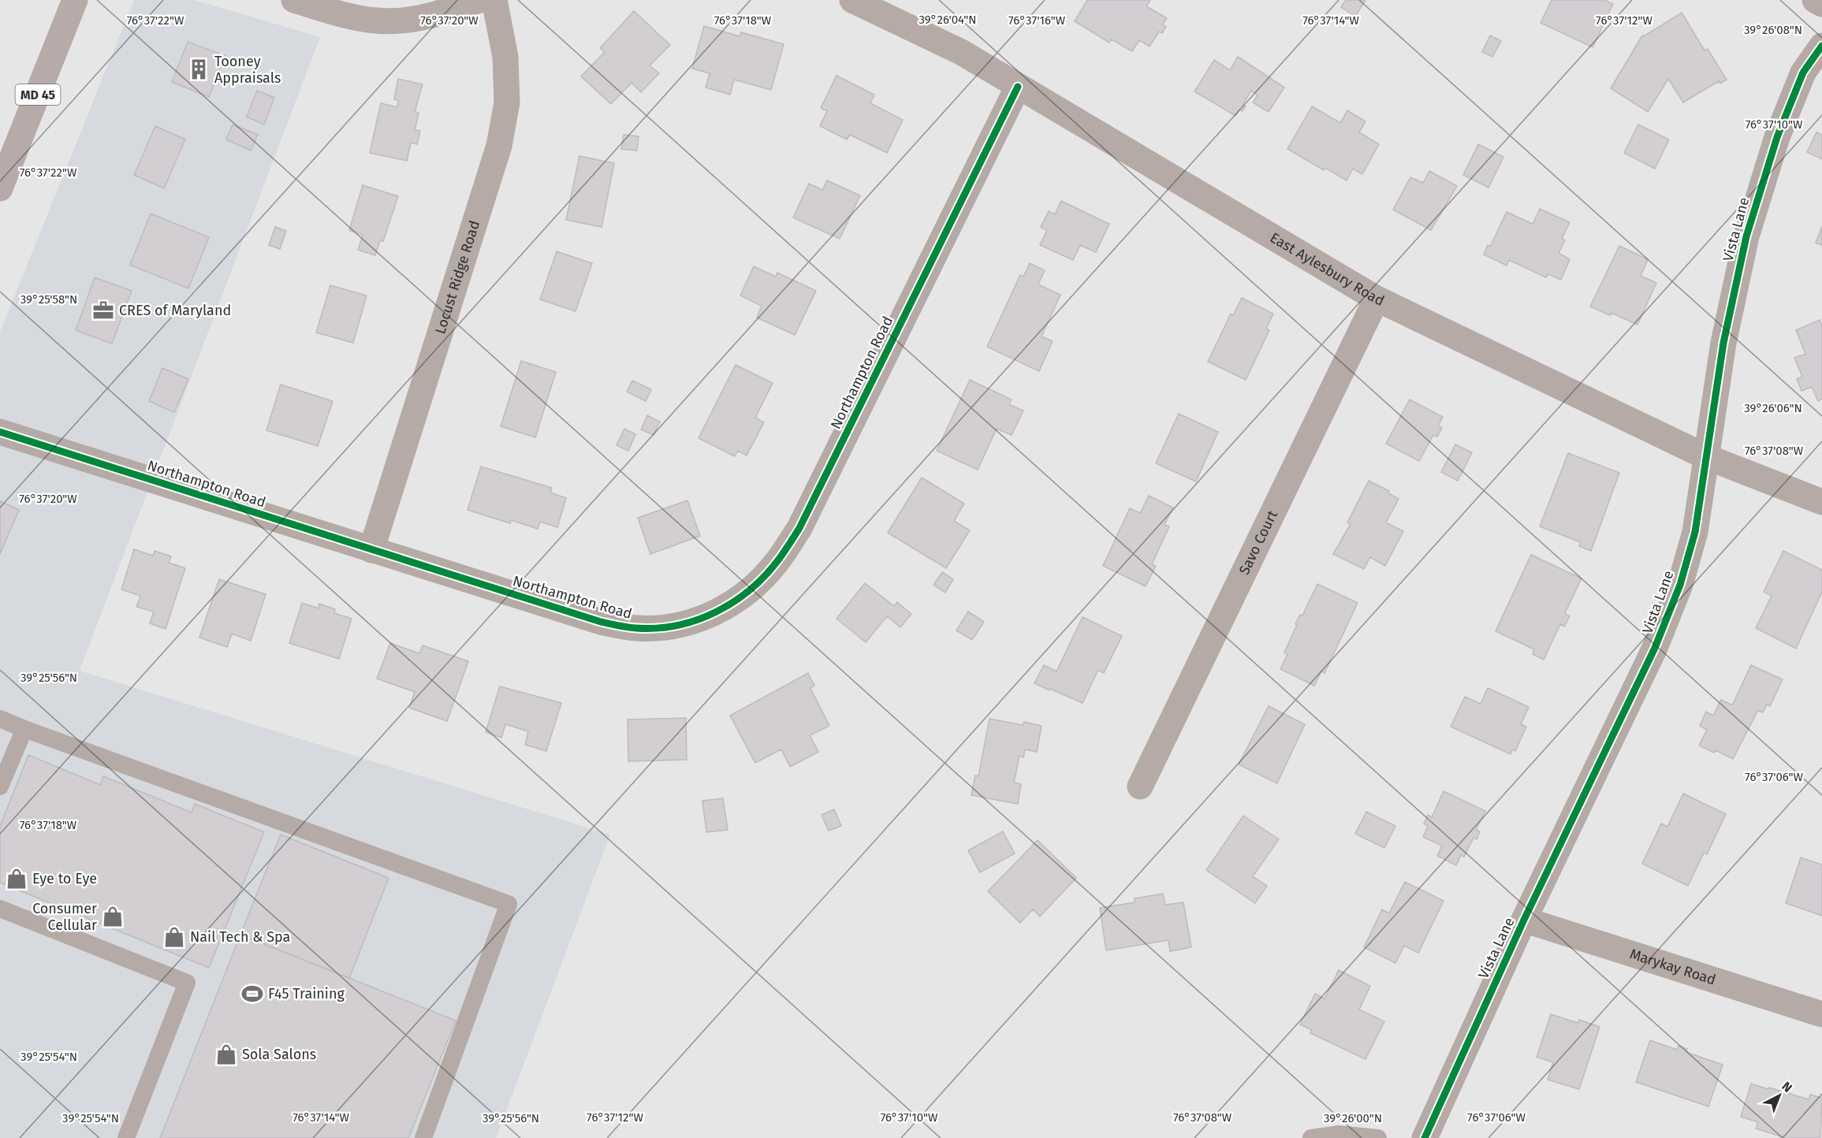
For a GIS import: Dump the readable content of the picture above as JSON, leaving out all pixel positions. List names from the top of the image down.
{
  "streets": {
    "main road": ["MD 45"],
    "street": [
      "Vista Lane",
      "East Aylesbury Road",
      "Locust Ridge Road",
      "Northampton Road",
      "Savo Court",
      "Marykay Road"
    ]
  },
  "crossings": [
    ["Vista Lane", "East Aylesbury Road"],
    ["Vista Lane", "Marykay Road"],
    ["East Aylesbury Road", "Northampton Road"],
    ["East Aylesbury Road", "Savo Court"],
    ["Locust Ridge Road", "Northampton Road"]
  ],
  "places": {
    "building": ["Tooney Appraisals"],
    "office": ["CRES of Maryland"],
    "shop": [
      "Eye to Eye",
      "Consumer Cellular",
      "Nail Tech & Spa",
      "Sola Salons"
    ],
    "sports": ["F45 Training"]
  },
  "north": "top right",
  "coordinates": [
    "39°26'04\"N",
    "76°37'20\"W",
    "76°37'18\"W",
    "76°37'14\"W",
    "76°37'12\"W",
    "76°37'22\"W",
    "76°37'16\"W",
    "39°26'08\"N",
    "76°37'10\"W",
    "39°25'58\"N",
    "39°26'06\"N",
    "76°37'08\"W",
    "39°25'56\"N",
    "76°37'06\"W",
    "39°25'54\"N",
    "39°26'00\"N"
  ]
}
